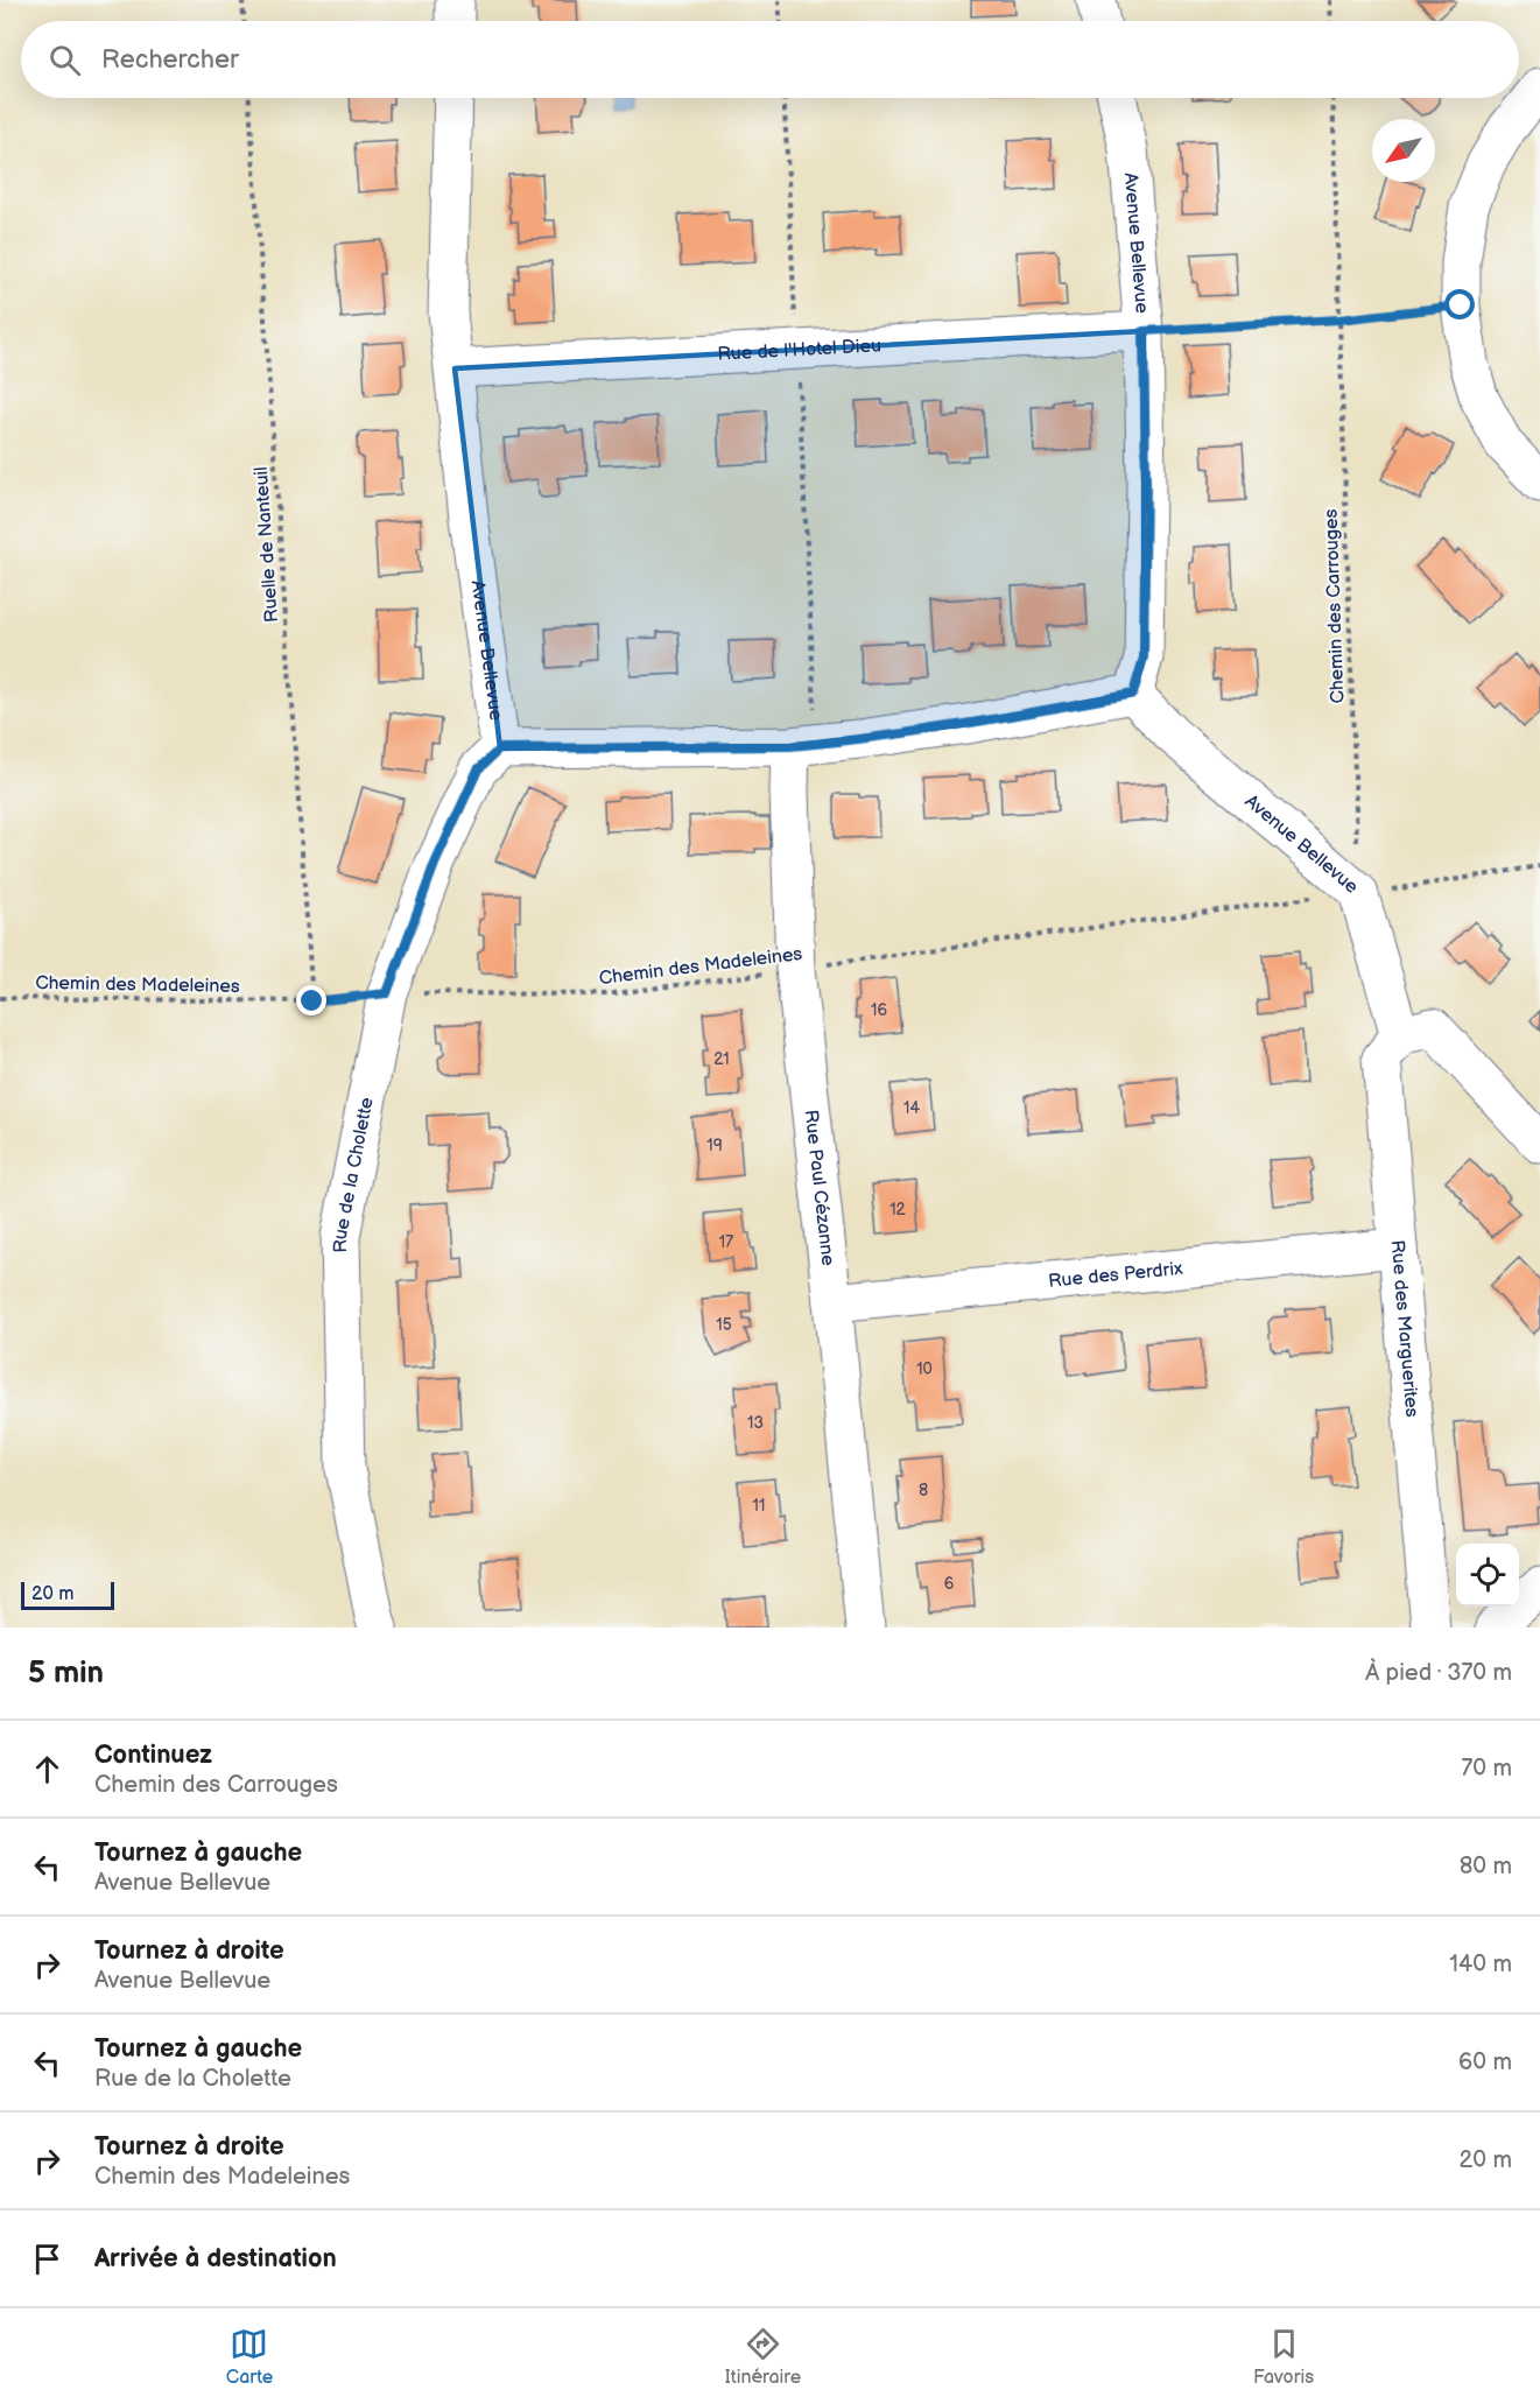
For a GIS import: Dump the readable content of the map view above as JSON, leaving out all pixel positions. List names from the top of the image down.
{
  "streets": {
    "street": [
      "Avenue Bellevue",
      "Rue de l'Hotel Dieu",
      "Rue de la Cholette",
      "Rue Paul Cézanne",
      "Rue des Perdrix",
      "Rue des Marguerites"
    ],
    "path": ["Ruelle de Nanteuil", "Chemin des Carrouges", "Chemin des Madeleines"]
  },
  "crossings": [
    ["Avenue Bellevue", "Rue de l'Hotel Dieu"],
    ["Avenue Bellevue", "Chemin des Carrouges"],
    ["Avenue Bellevue", "Chemin des Madeleines"],
    ["Avenue Bellevue", "Rue de la Cholette"],
    ["Avenue Bellevue", "Rue Paul Cézanne"],
    ["Avenue Bellevue", "Rue des Marguerites"],
    ["Ruelle de Nanteuil", "Chemin des Madeleines"],
    ["Chemin des Carrouges", "Chemin des Madeleines"],
    ["Chemin des Madeleines", "Rue de la Cholette"],
    ["Chemin des Madeleines", "Rue Paul Cézanne"],
    ["Rue Paul Cézanne", "Rue des Perdrix"],
    ["Rue des Perdrix", "Rue des Marguerites"]
  ],
  "house_numbers": [
    "16",
    "21",
    "14",
    "19",
    "12",
    "17",
    "15",
    "10",
    "13",
    "8",
    "11",
    "6"
  ],
  "scale_bar": "20 m",
  "north": "bottom left",
  "page": {
    "search": "Rechercher",
    "scale": "20 m",
    "heading": ["5 min", "À pied · 370 m"],
    "list": [
      ["Continuez", "Chemin des Carrouges", "70 m"],
      ["Tournez à gauche", "Avenue Bellevue", "80 m"],
      ["Tournez à droite", "Avenue Bellevue", "140 m"],
      ["Tournez à gauche", "Rue de la Cholette", "60 m"],
      ["Tournez à droite", "Chemin des Madeleines", "20 m"],
      "Arrivée à destination"
    ],
    "nav": ["Carte", "Itinéraire", "Favoris"]
  }
}
